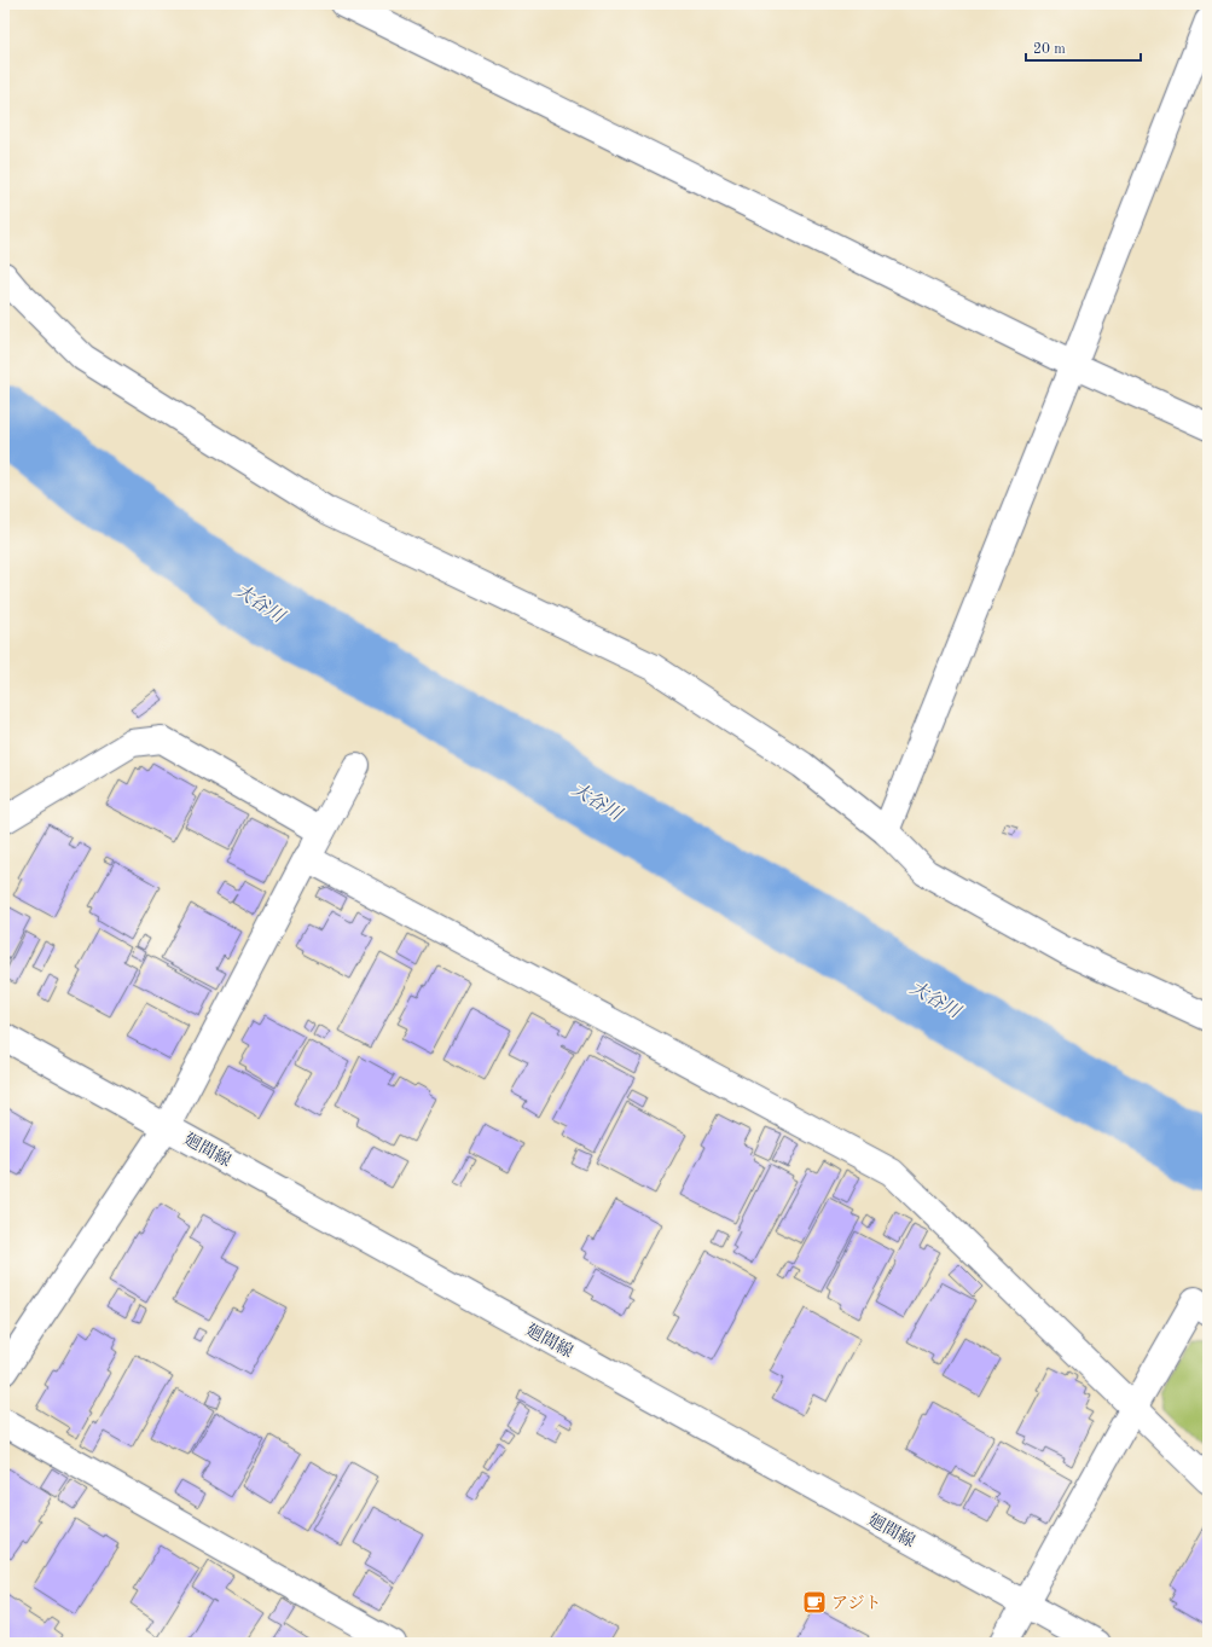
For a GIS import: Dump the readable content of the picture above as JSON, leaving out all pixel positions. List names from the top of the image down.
{
  "streets": {
    "street": ["廻間線"]
  },
  "water": ["大谷川"],
  "places": {
    "cafe": ["アジト"]
  },
  "scale_bar": "20 m"
}
